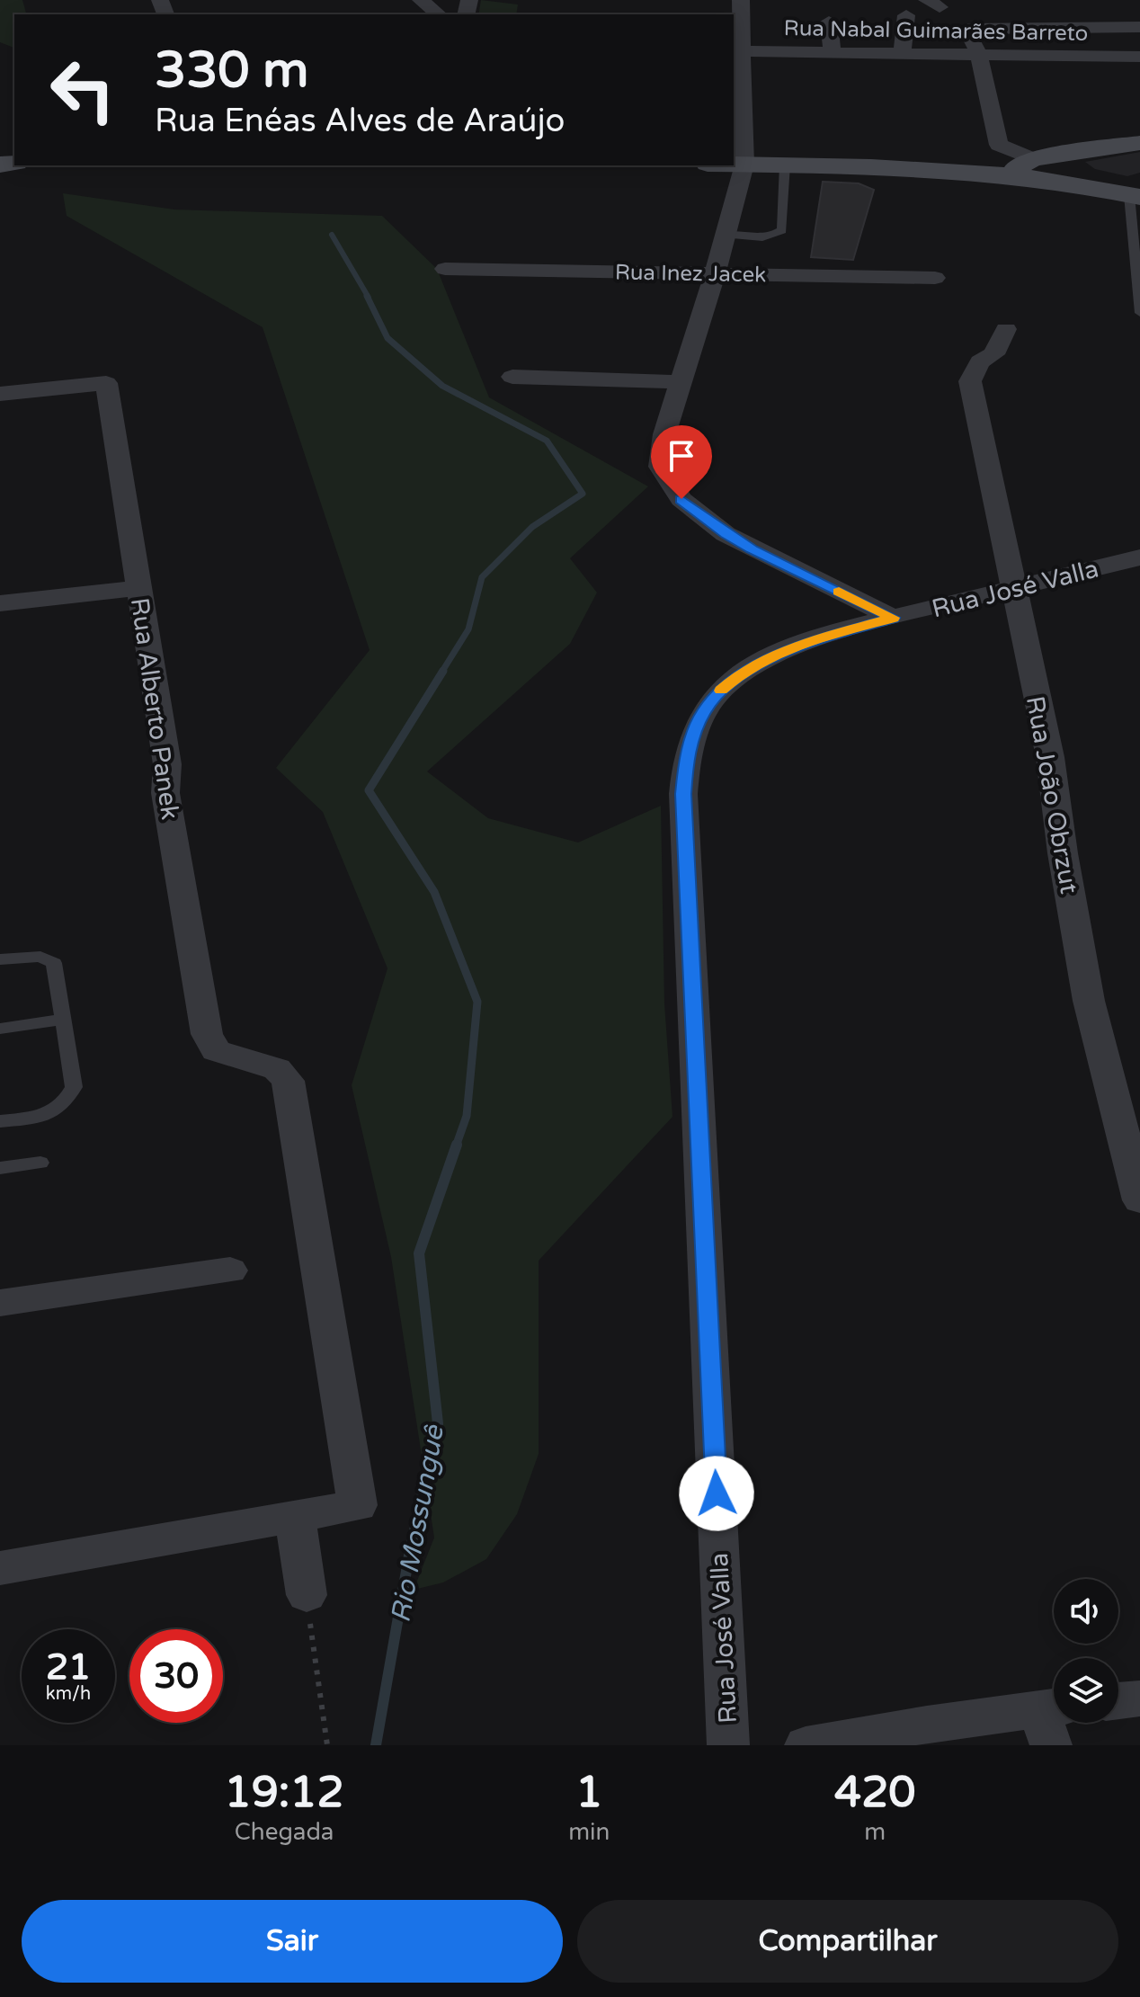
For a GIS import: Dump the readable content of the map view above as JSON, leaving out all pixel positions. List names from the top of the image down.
{
  "streets": {
    "street": [
      "Rua Nabal Guimarães Barreto",
      "Rua Inez Jacek",
      "Rua José Valla",
      "Rua Alberto Panek",
      "Rua João Obrzut"
    ]
  },
  "crossings": [
    ["Rua José Valla", "Rua João Obrzut"]
  ],
  "water": ["Rio Mossunguê"],
  "page": {
    "turn": ["330 m", "Rua Enéas Alves de Araújo"],
    "speed": "21 km/h",
    "limit": "30",
    "eta": [
      "19:12",
      "Chegada",
      "1",
      "min",
      "420",
      "m"
    ],
    "buttons": ["Sair", "Compartilhar"]
  }
}
